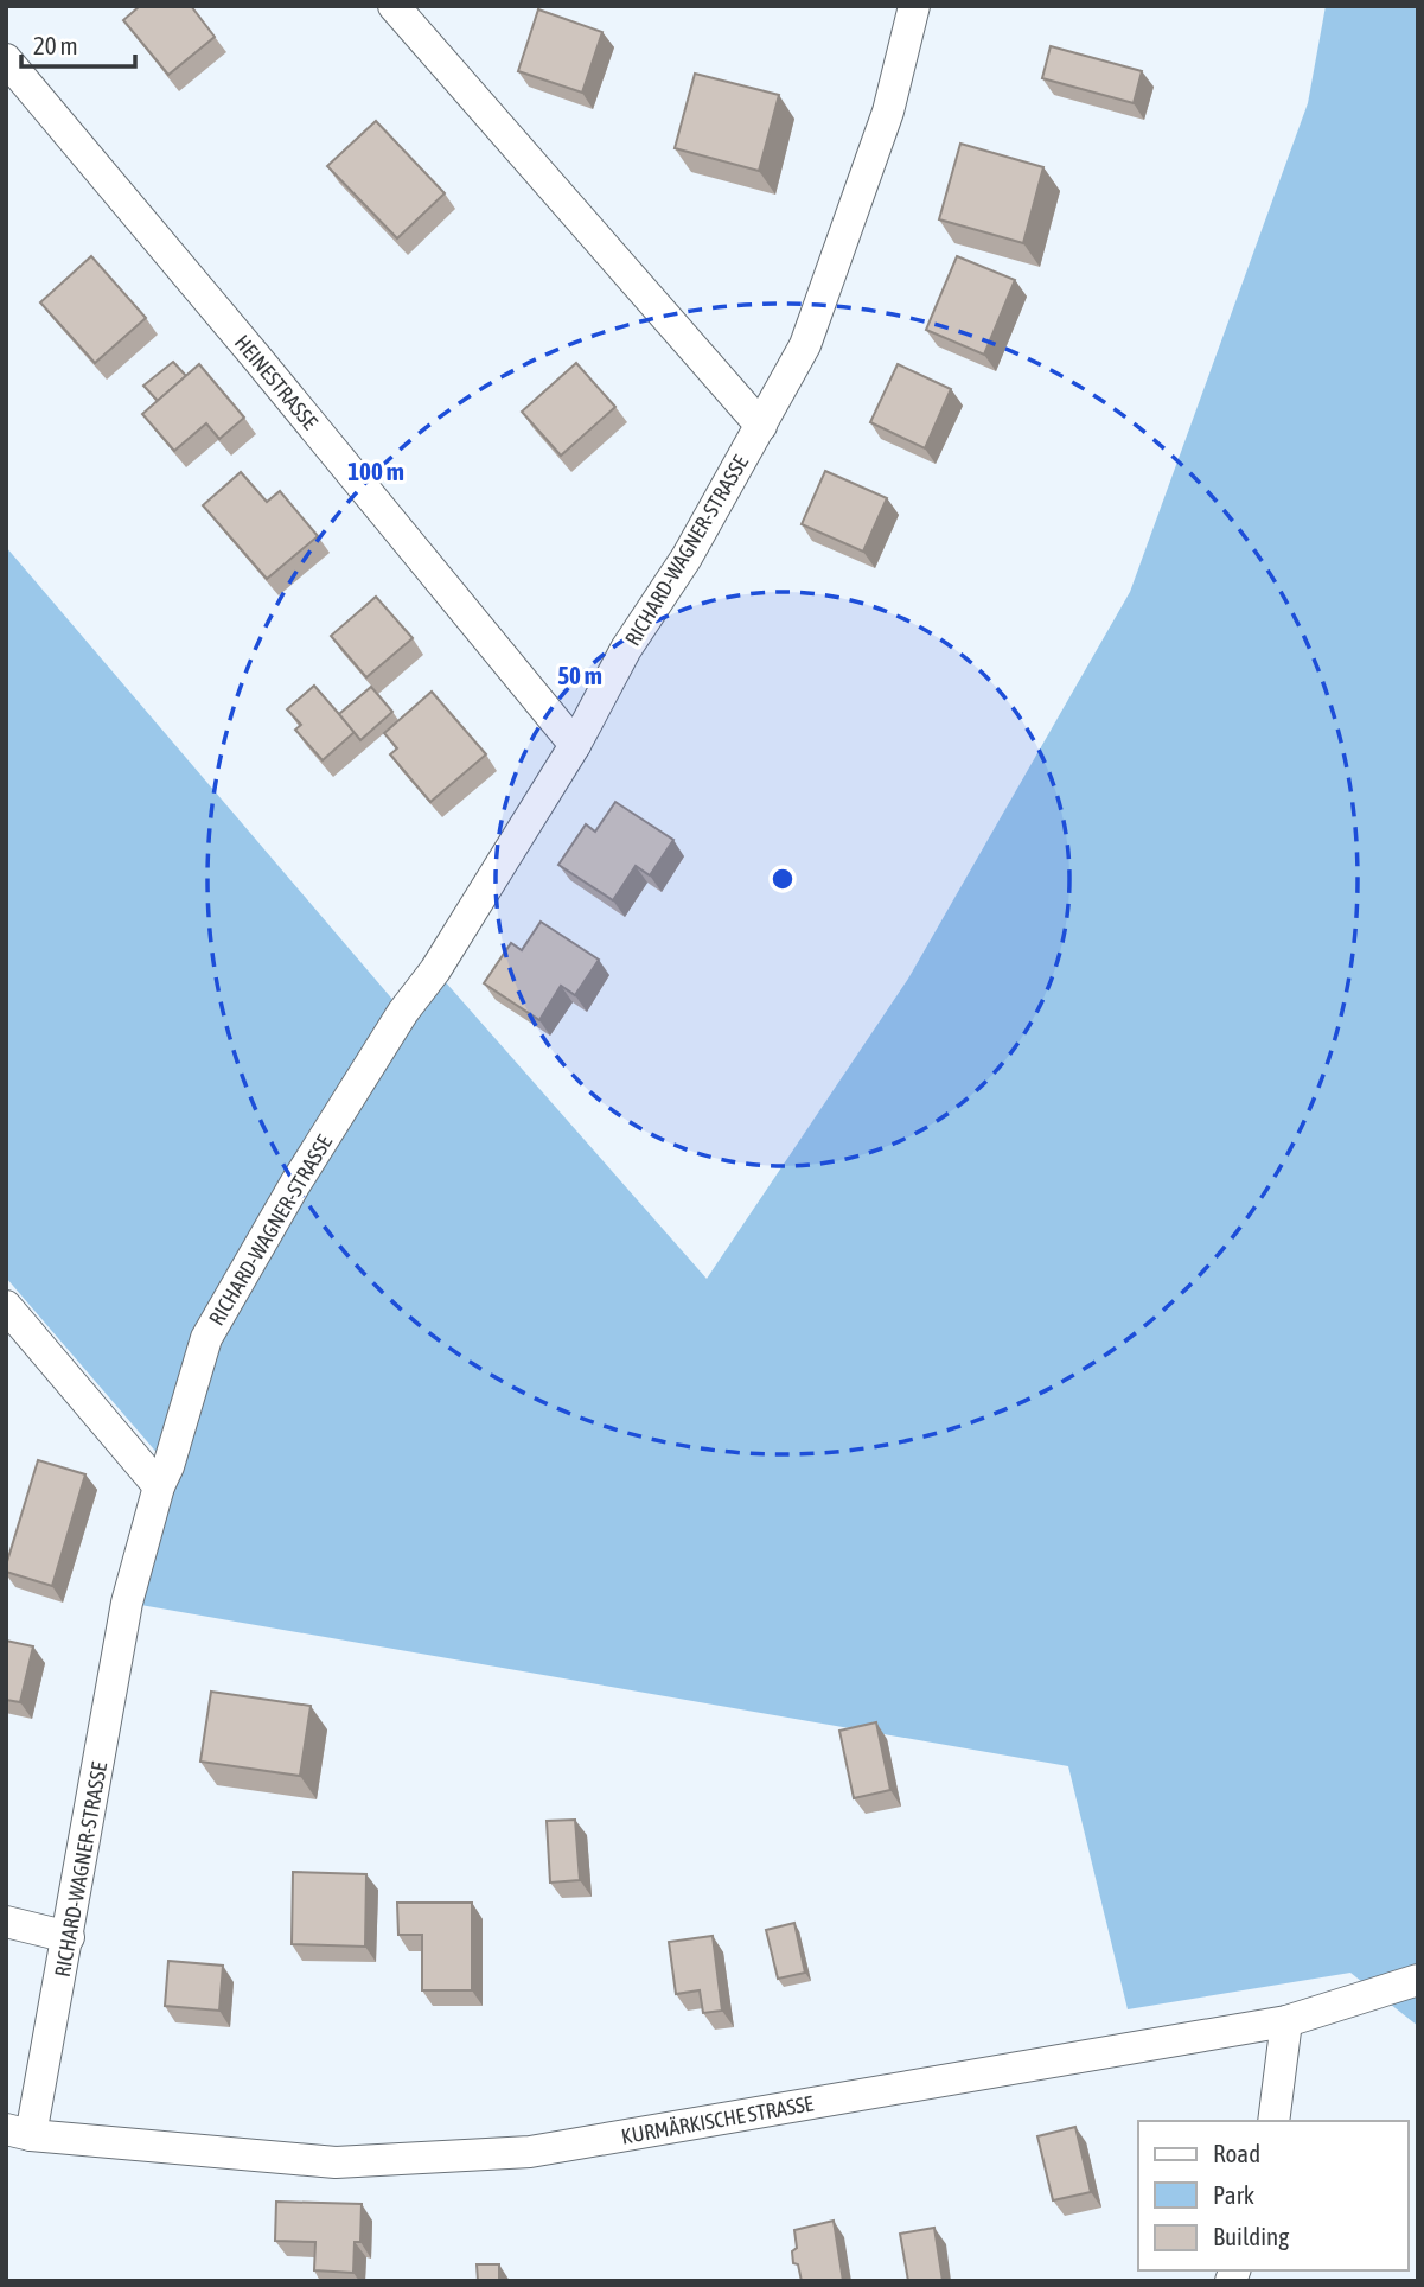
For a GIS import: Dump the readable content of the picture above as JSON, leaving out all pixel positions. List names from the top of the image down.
{
  "streets": {
    "street": ["HEINESTRASSE", "RICHARD-WAGNER-STRASSE", "KURMÄRKISCHE STRASSE"]
  },
  "crossings": [
    ["HEINESTRASSE", "RICHARD-WAGNER-STRASSE"],
    ["RICHARD-WAGNER-STRASSE", "KURMÄRKISCHE STRASSE"]
  ],
  "legend": ["Road", "Park", "Building"],
  "scale_bar": "20 m",
  "rings": ["100 m", "50 m"]
}
